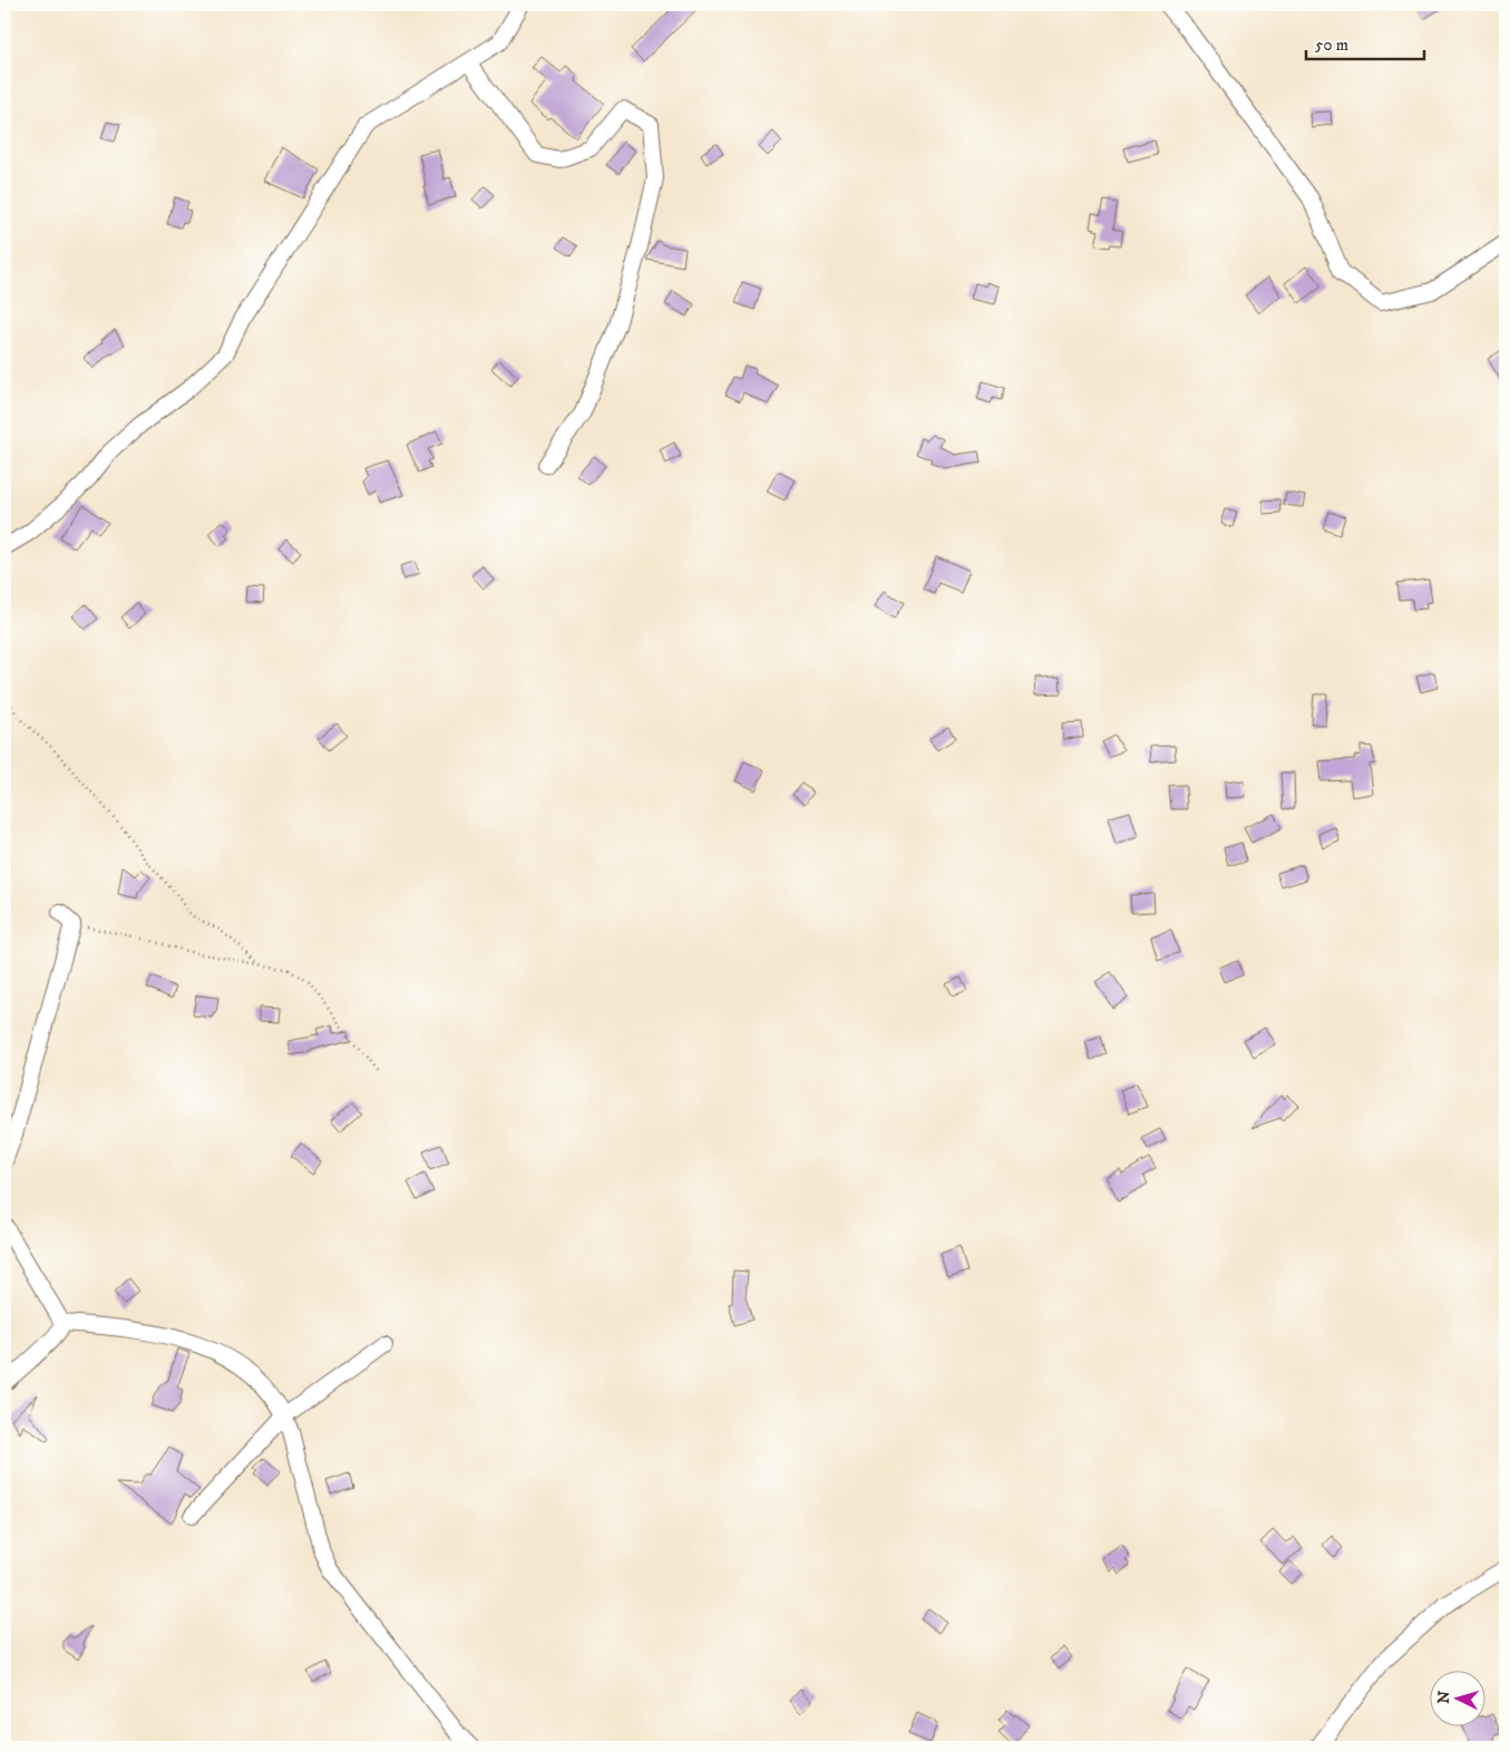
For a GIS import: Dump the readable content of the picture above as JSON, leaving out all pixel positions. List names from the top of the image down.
{
  "scale_bar": "50 m",
  "north": "left"
}
